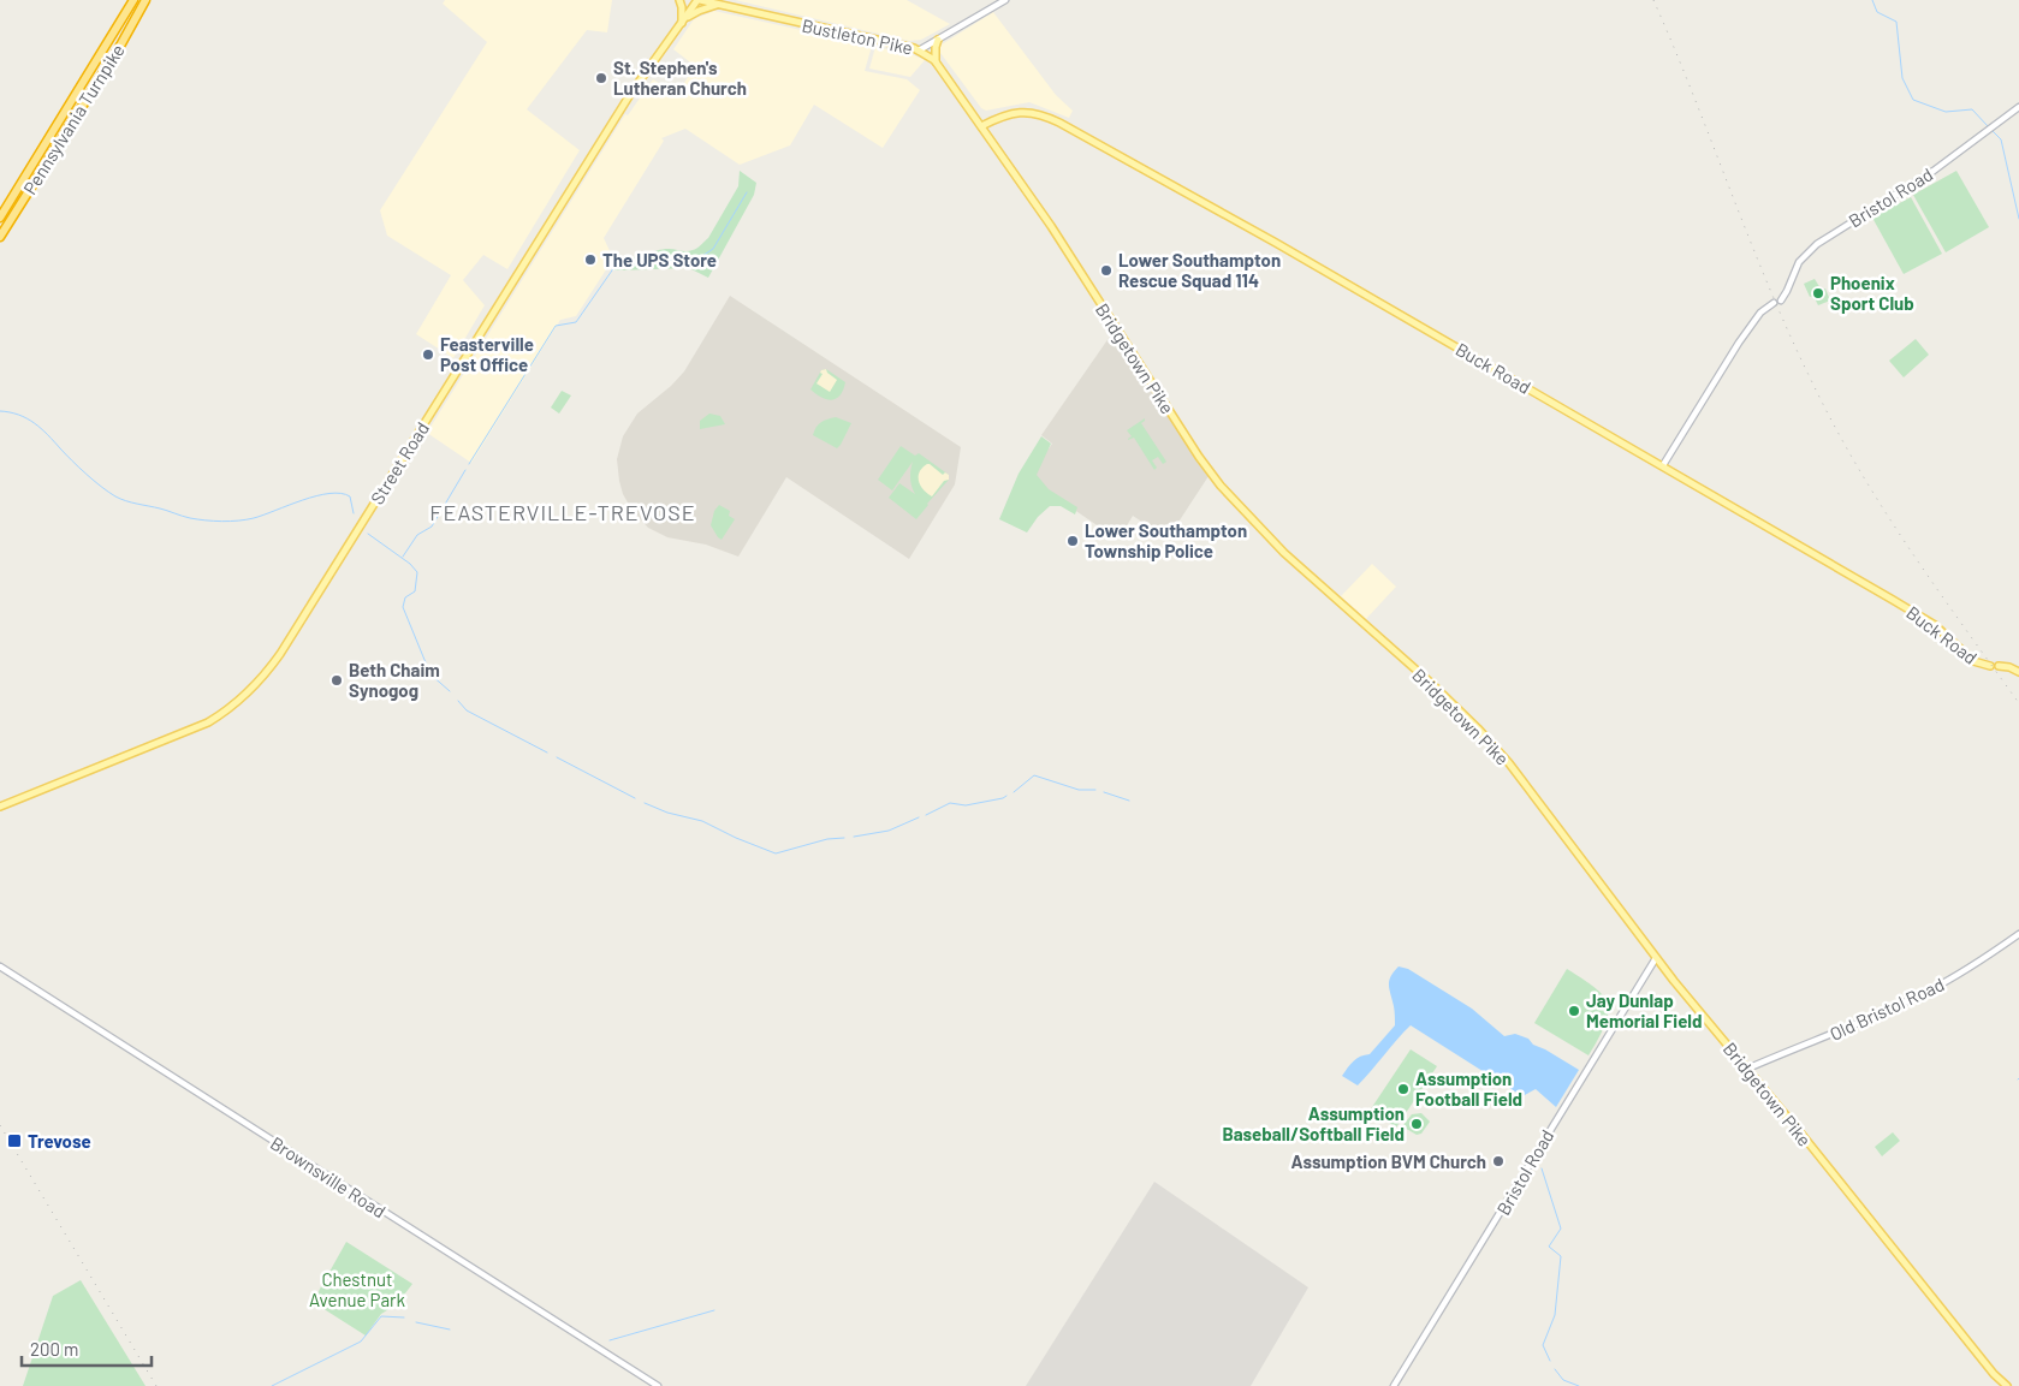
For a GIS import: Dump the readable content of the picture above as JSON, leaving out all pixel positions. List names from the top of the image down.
{
  "streets": {
    "highway": ["Pennsylvania Turnpike"],
    "main road": [
      "Bustleton Pike",
      "Bristol Road",
      "Bridgetown Pike",
      "Buck Road",
      "Street Road",
      "Old Bristol Road",
      "Brownsville Road"
    ]
  },
  "crossings": [
    ["Bustleton Pike", "Bridgetown Pike"],
    ["Bustleton Pike", "Street Road"],
    ["Bristol Road", "Bridgetown Pike"],
    ["Bridgetown Pike", "Buck Road"],
    ["Bridgetown Pike", "Old Bristol Road"]
  ],
  "districts": ["FEASTERVILLE-TREVOSE"],
  "parks": ["Chestnut Avenue Park"],
  "places": {
    "other": [
      "St. Stephen's Lutheran Church",
      "The UPS Store",
      "Lower Southampton Rescue Squad 114",
      "Phoenix Sport Club",
      "Feasterville Post Office",
      "Lower Southampton Township Police",
      "Beth Chaim Synogog",
      "Jay Dunlap Memorial Field",
      "Assumption Football Field",
      "Assumption Baseball/Softball Field",
      "Assumption BVM Church"
    ],
    "transit": ["Trevose"]
  },
  "scale_bar": "200 m"
}
